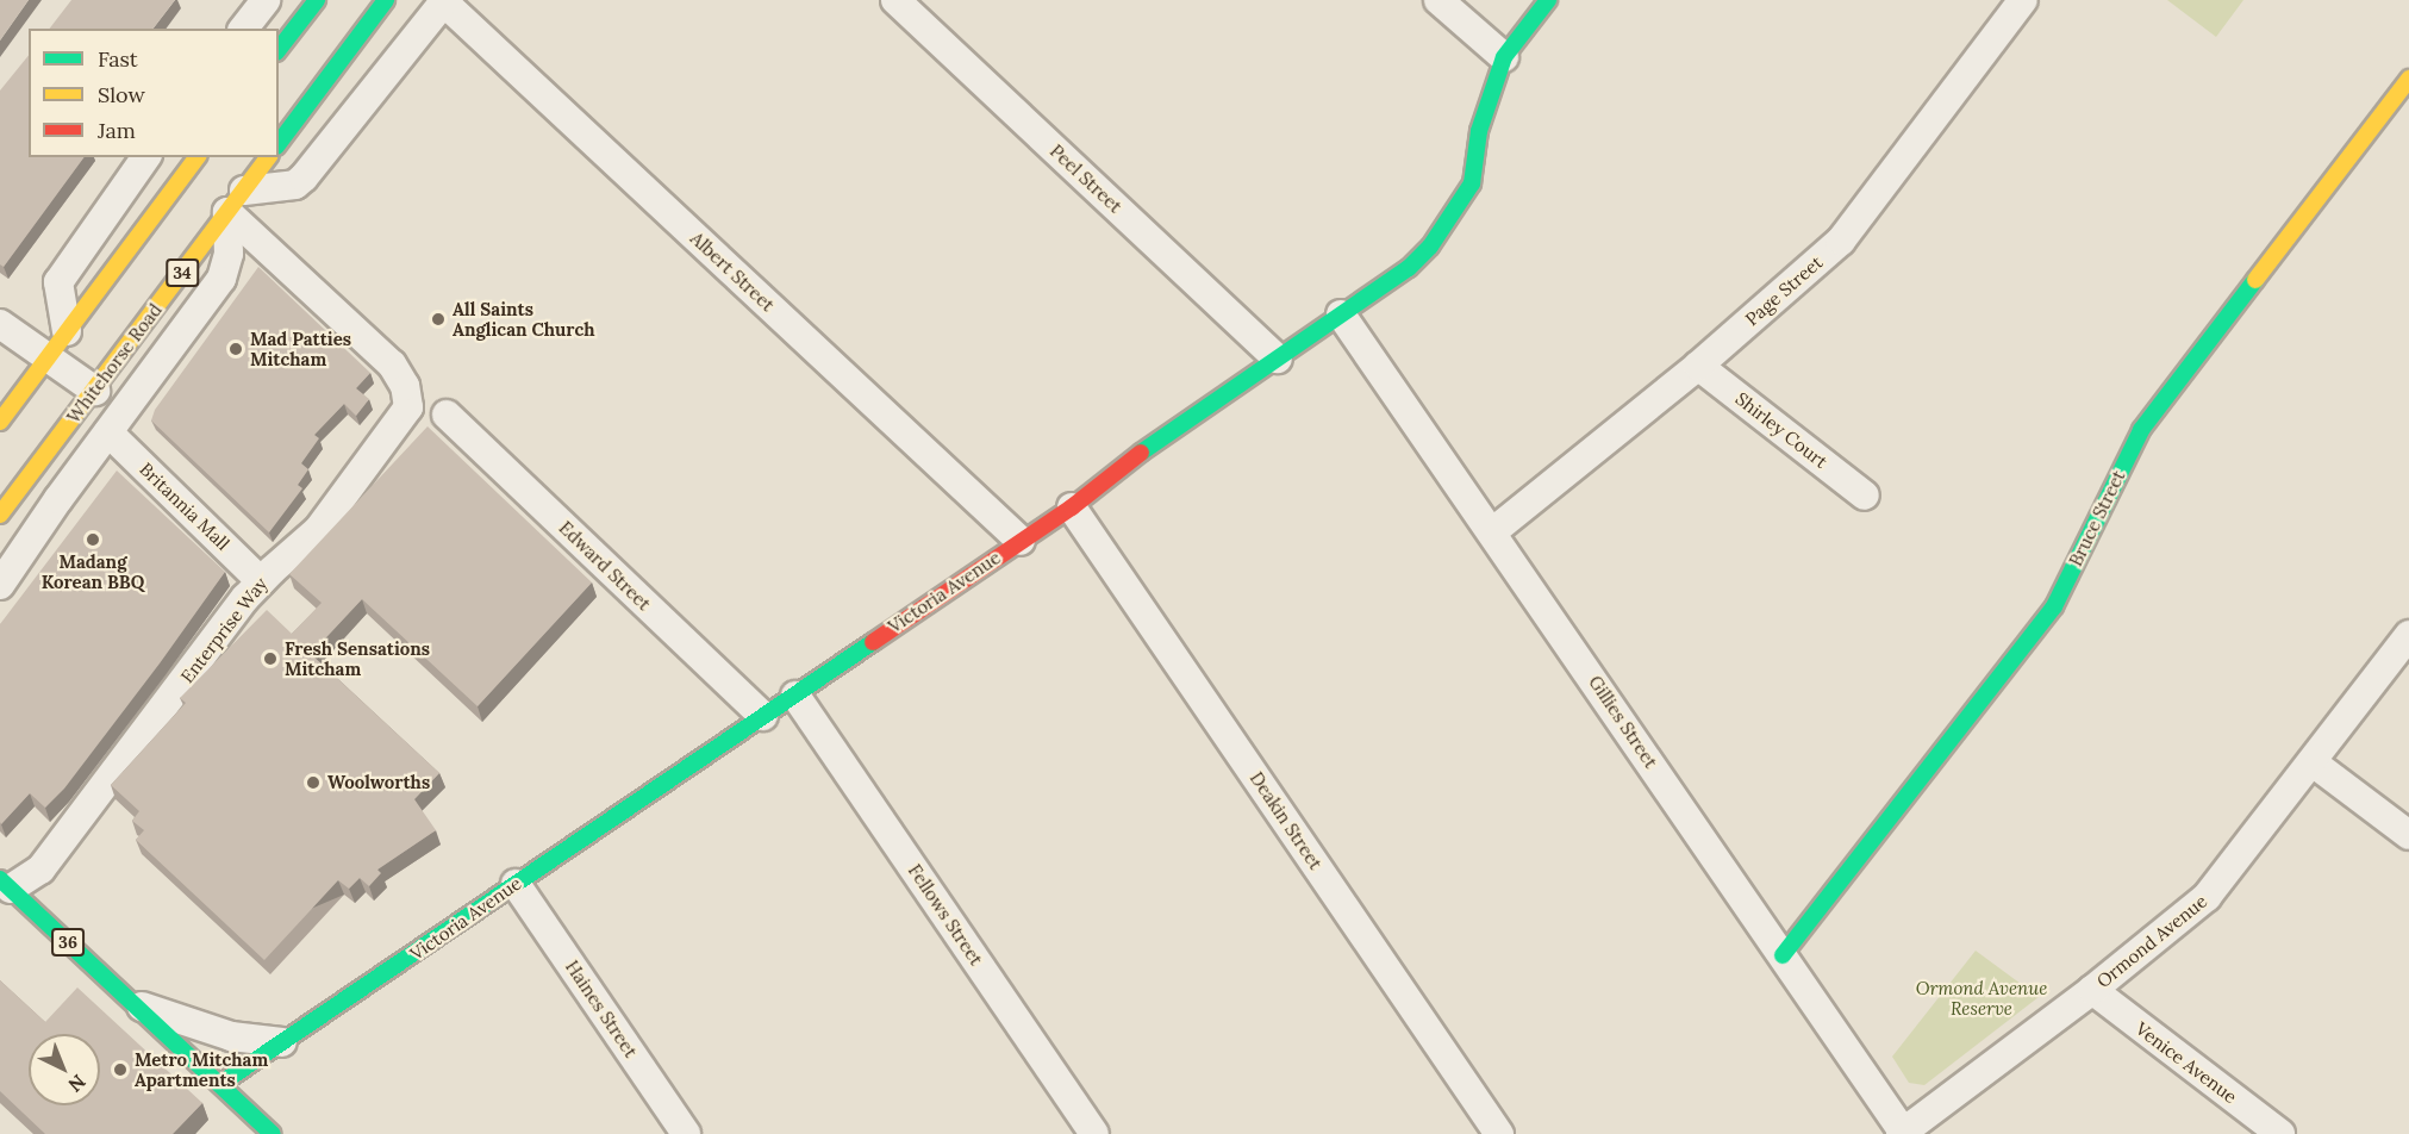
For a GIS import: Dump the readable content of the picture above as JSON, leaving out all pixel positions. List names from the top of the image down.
{
  "streets": {
    "main road": [
      "34",
      "Whitehorse Road",
      "Bruce Street",
      "Victoria Avenue",
      "36"
    ],
    "street": [
      "Peel Street",
      "Albert Street",
      "Page Street",
      "Shirley Court",
      "Britannia Mall",
      "Edward Street",
      "Enterprise Way",
      "Gillies Street",
      "Deakin Street",
      "Fellows Street",
      "Ormond Avenue",
      "Haines Street",
      "Venice Avenue"
    ]
  },
  "crossings": [
    ["Peel Street", "Victoria Avenue"],
    ["Albert Street", "Victoria Avenue"],
    ["Page Street", "Shirley Court"],
    ["Page Street", "Gillies Street"],
    ["Whitehorse Road", "Britannia Mall"],
    ["Whitehorse Road", "Enterprise Way"],
    ["Britannia Mall", "Enterprise Way"],
    ["Bruce Street", "Gillies Street"],
    ["Edward Street", "Victoria Avenue"],
    ["Victoria Avenue", "Gillies Street"],
    ["Victoria Avenue", "Deakin Street"],
    ["Victoria Avenue", "Fellows Street"],
    ["Victoria Avenue", "36"],
    ["Victoria Avenue", "Haines Street"],
    ["Enterprise Way", "36"],
    ["Gillies Street", "Ormond Avenue"],
    ["Ormond Avenue", "Venice Avenue"]
  ],
  "parks": ["Ormond Avenue Reserve"],
  "places": [
    "All Saints Anglican Church",
    "Mad Patties Mitcham",
    "Madang Korean BBQ",
    "Fresh Sensations Mitcham",
    "Woolworths",
    "Metro Mitcham Apartments"
  ],
  "legend": ["Fast", "Slow", "Jam"],
  "north": "bottom right"
}
